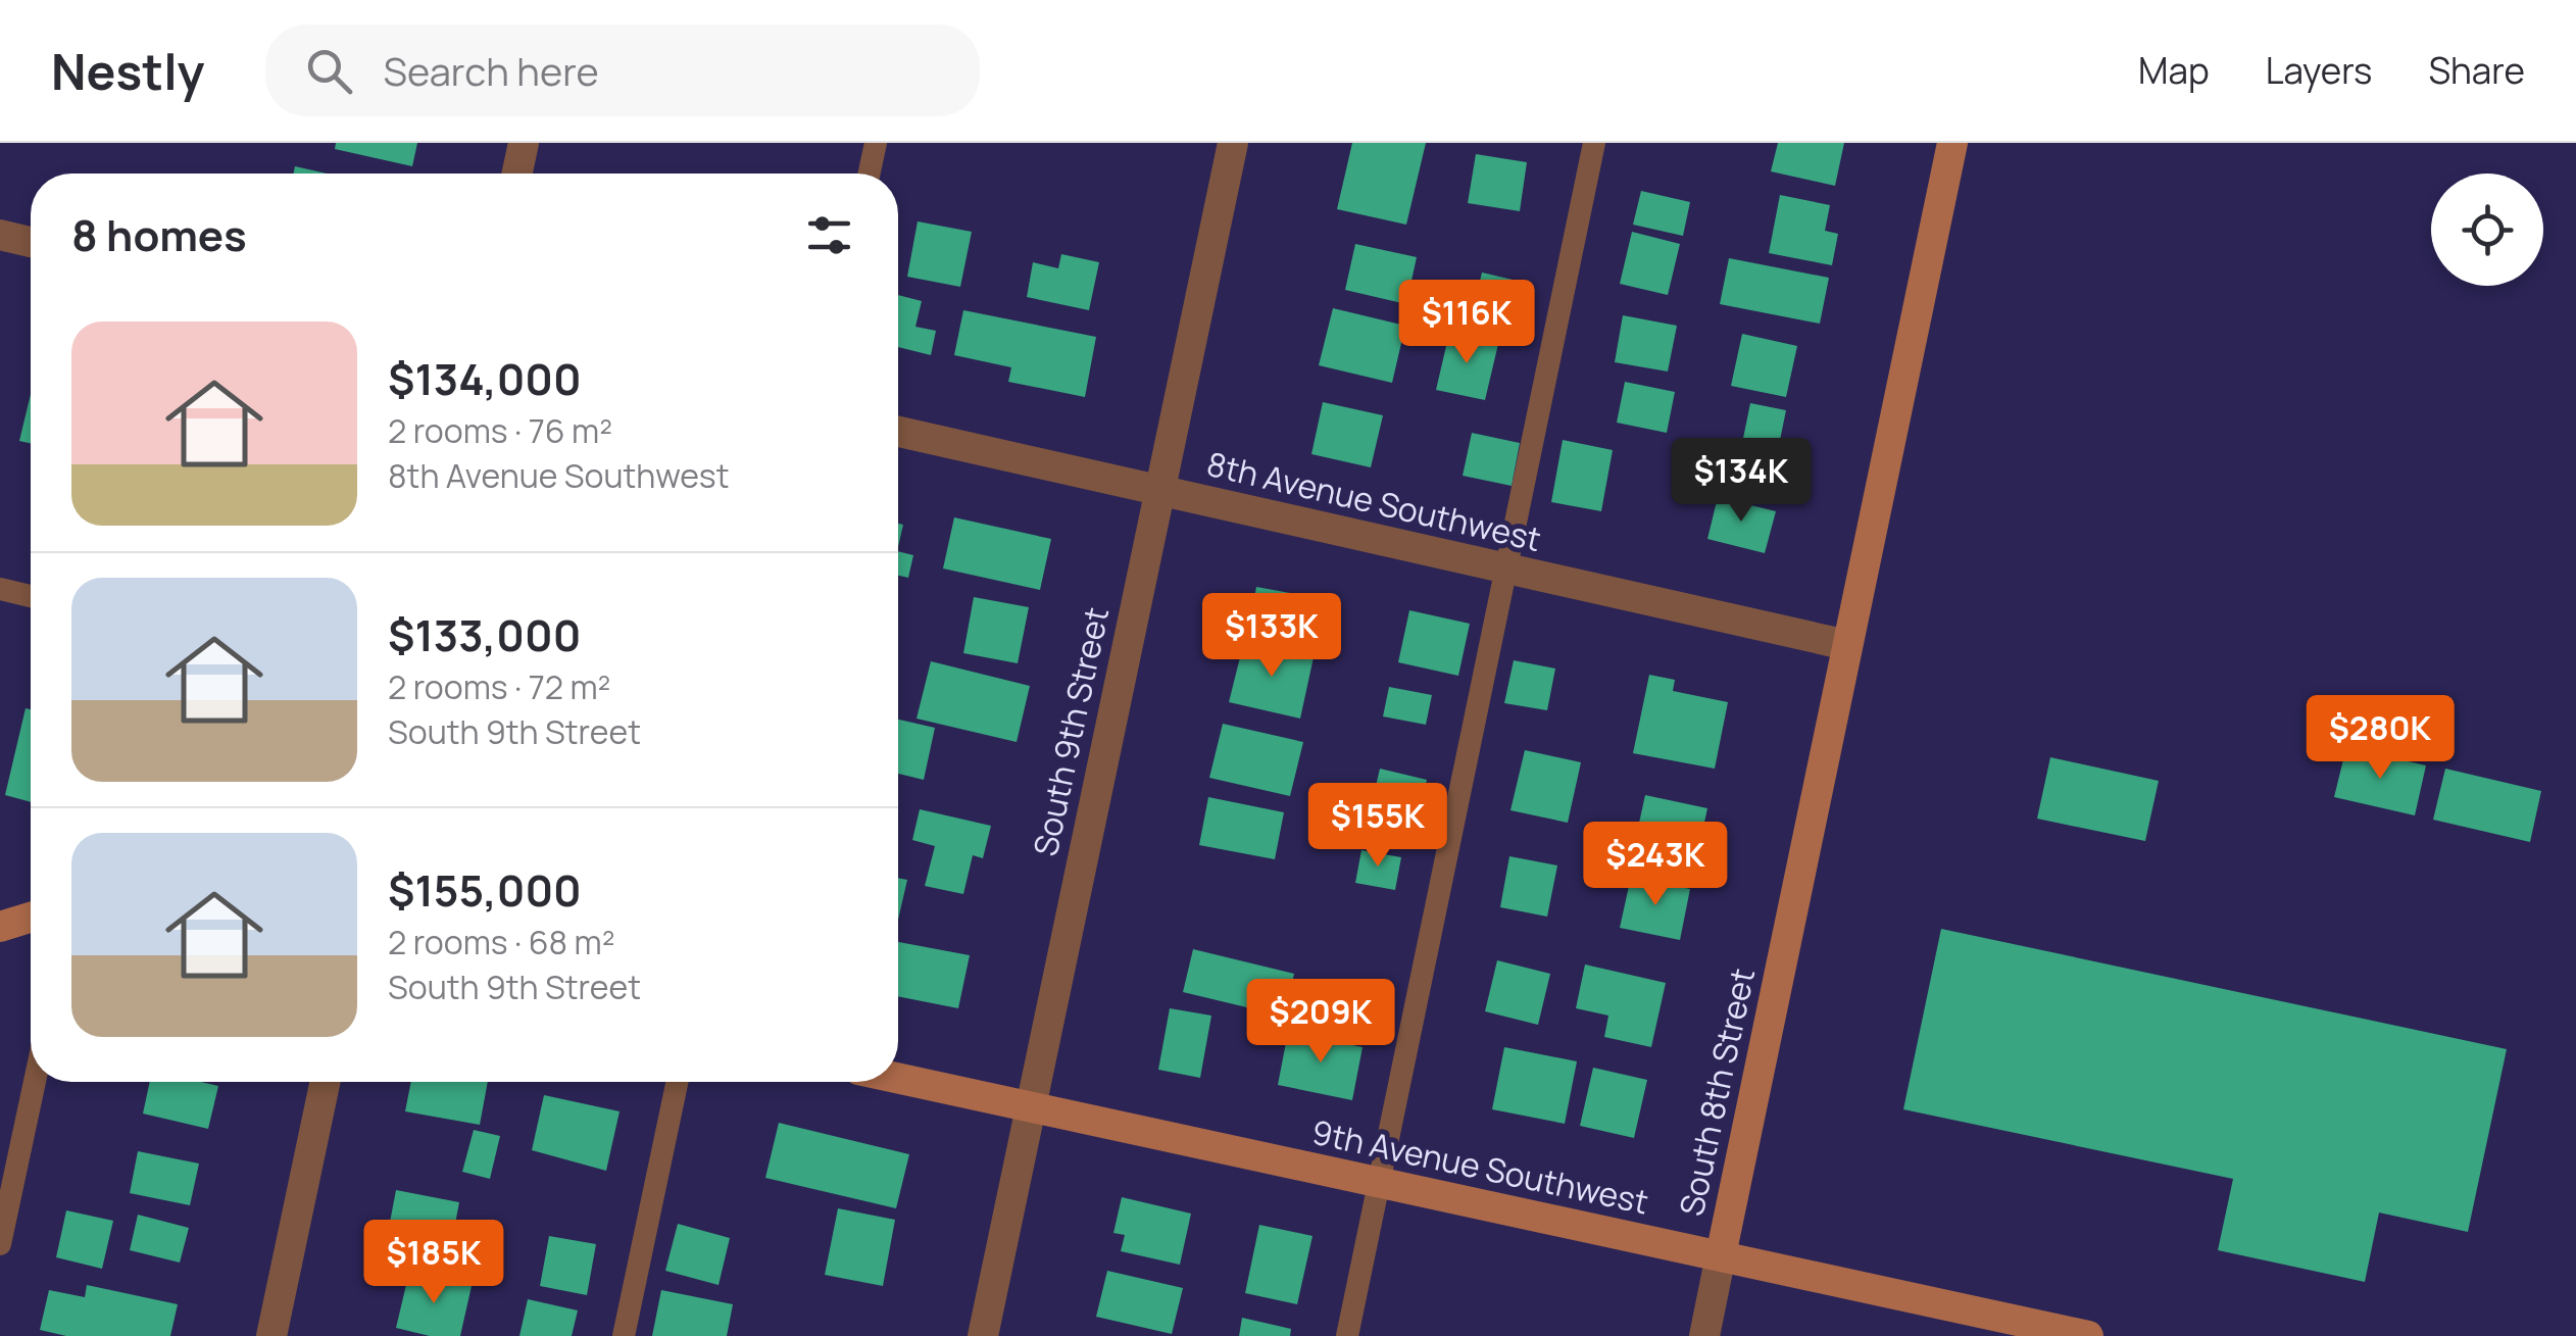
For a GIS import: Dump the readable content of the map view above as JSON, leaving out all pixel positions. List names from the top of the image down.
{
  "streets": {
    "street": [
      "8th Avenue Southwest",
      "South 9th Street",
      "South 8th Street",
      "9th Avenue Southwest"
    ]
  },
  "crossings": [
    ["8th Avenue Southwest", "South 9th Street"],
    ["8th Avenue Southwest", "South 8th Street"],
    ["South 9th Street", "9th Avenue Southwest"],
    ["South 8th Street", "9th Avenue Southwest"]
  ],
  "page": {
    "header": "Nestly",
    "search": "Search here",
    "nav": ["Map", "Layers", "Share"],
    "heading": "8 homes",
    "price": [
      "$116K",
      "$134K",
      "$133K",
      "$280K",
      "$155K",
      "$243K",
      "$209K",
      "$185K"
    ],
    "list": [
      {
        "name": "$134,000",
        "note": "2 rooms · 76 m² · 8th Avenue Southwest"
      },
      {
        "name": "$133,000",
        "note": "2 rooms · 72 m² · South 9th Street"
      },
      {
        "name": "$155,000",
        "note": "2 rooms · 68 m² · South 9th Street"
      }
    ]
  }
}
